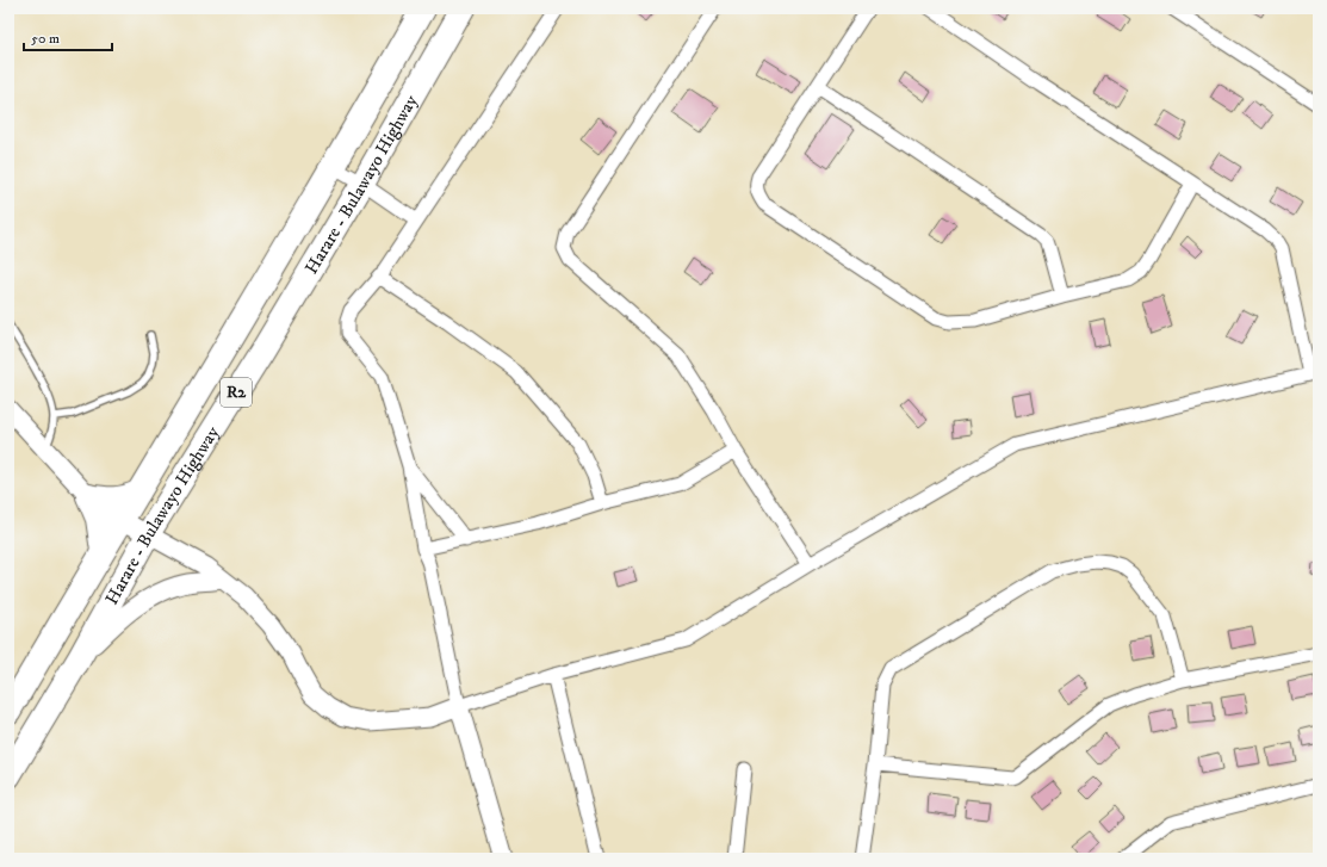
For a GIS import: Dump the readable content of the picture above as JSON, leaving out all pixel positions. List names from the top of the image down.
{
  "streets": {
    "highway": ["Harare - Bulawayo Highway", "R2"]
  },
  "scale_bar": "50 m"
}
